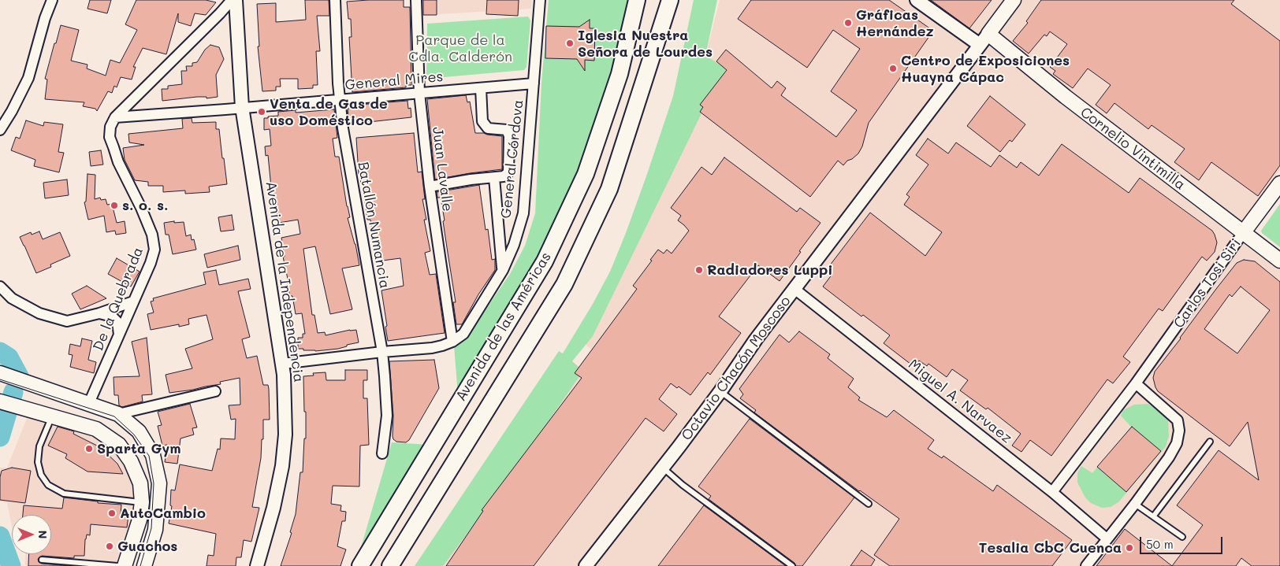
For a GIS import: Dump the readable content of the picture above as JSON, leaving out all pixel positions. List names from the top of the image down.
{
  "streets": {
    "main road": [
      "Cornelio Vintimilla",
      "Carlos Tosi Siri",
      "Avenida de las Américas",
      "Octavio Chacón Moscoso"
    ],
    "street": [
      "General Mires",
      "General Córdova",
      "Juan Lavalle",
      "Batallón Numancia",
      "Avenida de la Independencia",
      "De la Quebrada",
      "Miguel A. Narvaez"
    ]
  },
  "crossings": [
    ["General Mires", "General Córdova"],
    ["General Mires", "Juan Lavalle"],
    ["General Mires", "Batallón Numancia"],
    ["General Mires", "Avenida de la Independencia"],
    ["General Mires", "De la Quebrada"],
    ["Cornelio Vintimilla", "Carlos Tosi Siri"],
    ["Cornelio Vintimilla", "Octavio Chacón Moscoso"],
    ["General Córdova", "Juan Lavalle"],
    ["General Córdova", "Batallón Numancia"],
    ["General Córdova", "Avenida de la Independencia"],
    ["Carlos Tosi Siri", "Miguel A. Narvaez"],
    ["Octavio Chacón Moscoso", "Miguel A. Narvaez"]
  ],
  "parks": ["Parque de la Cdla. Calderón"],
  "places": [
    "Gráficas Hernández",
    "Iglesia Nuestra Señora de Lourdes",
    "Centro de Exposiciones Huayna Cápac",
    "Venta de Gas de uso Doméstico",
    "s. o. s.",
    "Radiadores Luppi",
    "Sparta Gym",
    "AutoCambio",
    "Guachos",
    "Tesalia CbC Cuenca"
  ],
  "scale_bar": "50 m",
  "north": "right"
}
